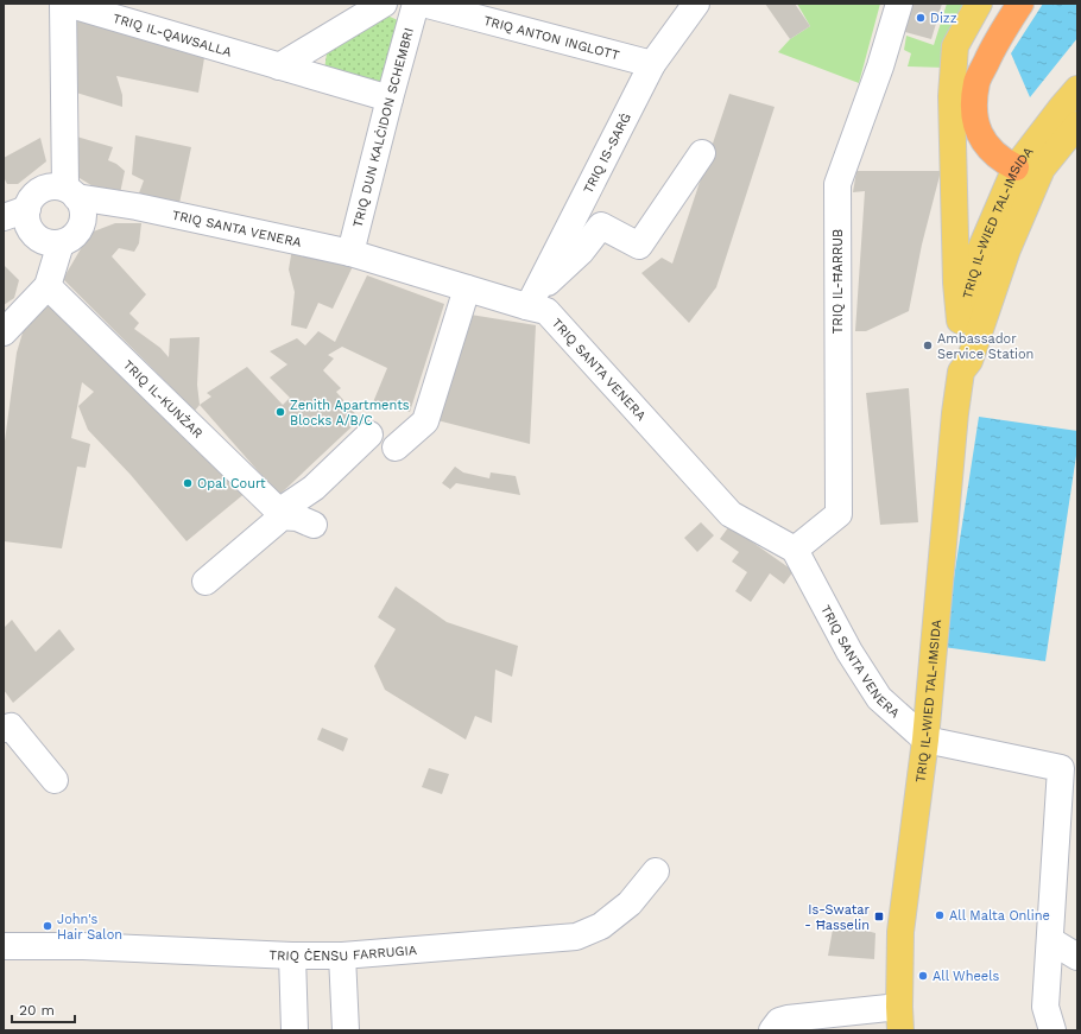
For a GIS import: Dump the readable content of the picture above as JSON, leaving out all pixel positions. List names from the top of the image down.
{
  "streets": {
    "main road": ["TRIQ IL-WIED TAL-IMSIDA"],
    "street": [
      "TRIQ IL-QAWSALLA",
      "TRIQ ANTON INGLOTT",
      "TRIQ DUN KALĊIDON SCHEMBRI",
      "TRIQ IS-SARĠ",
      "TRIQ SANTA VENERA",
      "TRIQ IL-ĦARRUB",
      "TRIQ IL-KUNŻAR",
      "TRIQ ĊENSU FARRUGIA"
    ]
  },
  "crossings": [
    ["TRIQ IL-QAWSALLA", "TRIQ DUN KALĊIDON SCHEMBRI"],
    ["TRIQ ANTON INGLOTT", "TRIQ IS-SARĠ"],
    ["TRIQ DUN KALĊIDON SCHEMBRI", "TRIQ SANTA VENERA"],
    ["TRIQ IS-SARĠ", "TRIQ SANTA VENERA"],
    ["TRIQ IL-WIED TAL-IMSIDA", "TRIQ SANTA VENERA"],
    ["TRIQ SANTA VENERA", "TRIQ IL-ĦARRUB"]
  ],
  "places": {
    "other": [
      "Dizz",
      "Ambassador Service Station",
      "Zenith Apartments Blocks A/B/C",
      "Opal Court",
      "All Malta Online",
      "John's Hair Salon",
      "All Wheels"
    ],
    "transit": ["Is-Swatar - Ħasselin"]
  },
  "scale_bar": "20 m"
}
